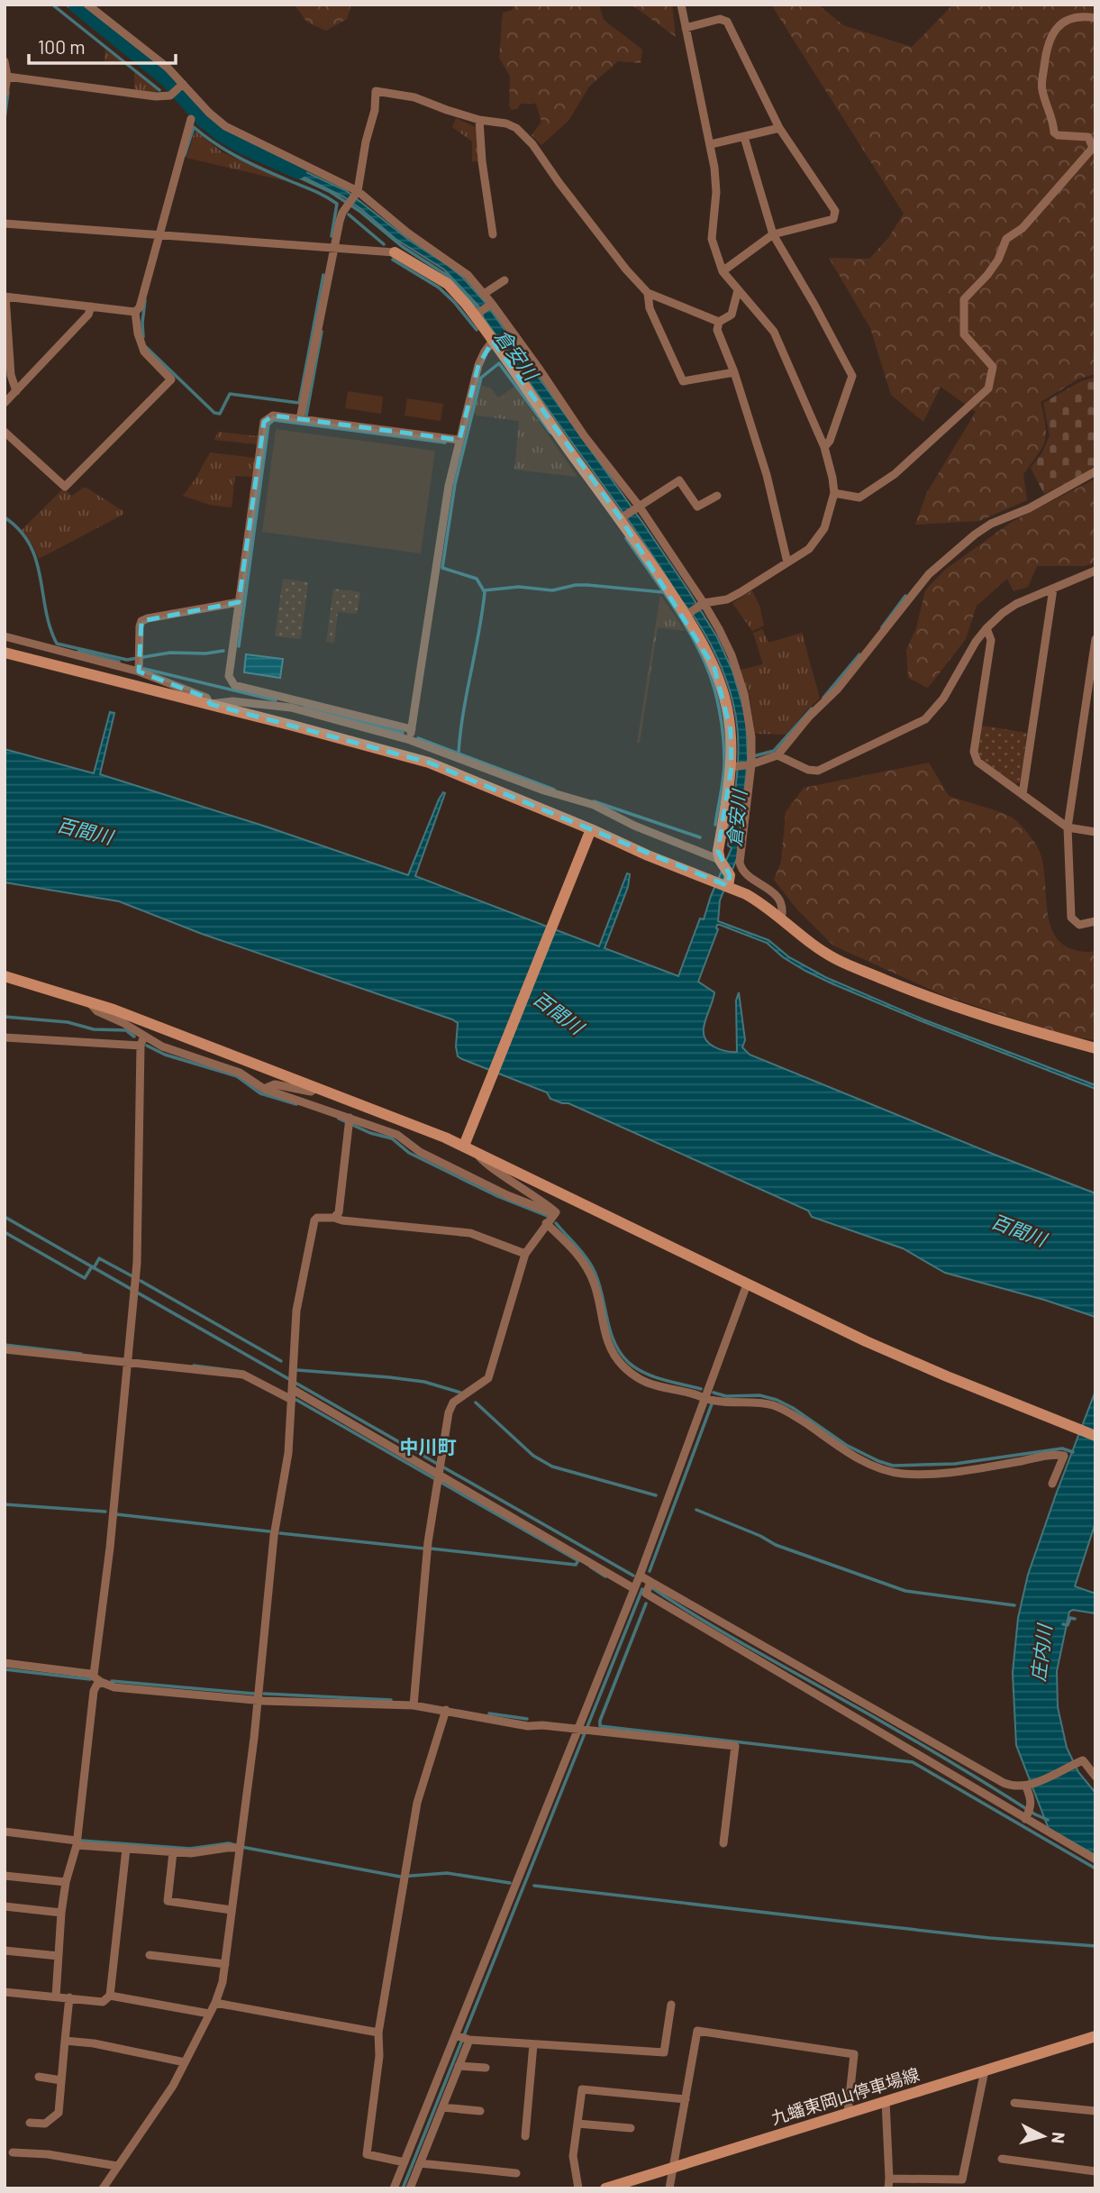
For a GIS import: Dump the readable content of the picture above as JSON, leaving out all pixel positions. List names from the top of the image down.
{
  "streets": {
    "street": ["九蟠東岡山停車場線"]
  },
  "districts": ["中川町"],
  "water": ["倉安川", "百間川", "庄内川"],
  "scale_bar": "100 m",
  "north": "right"
}
